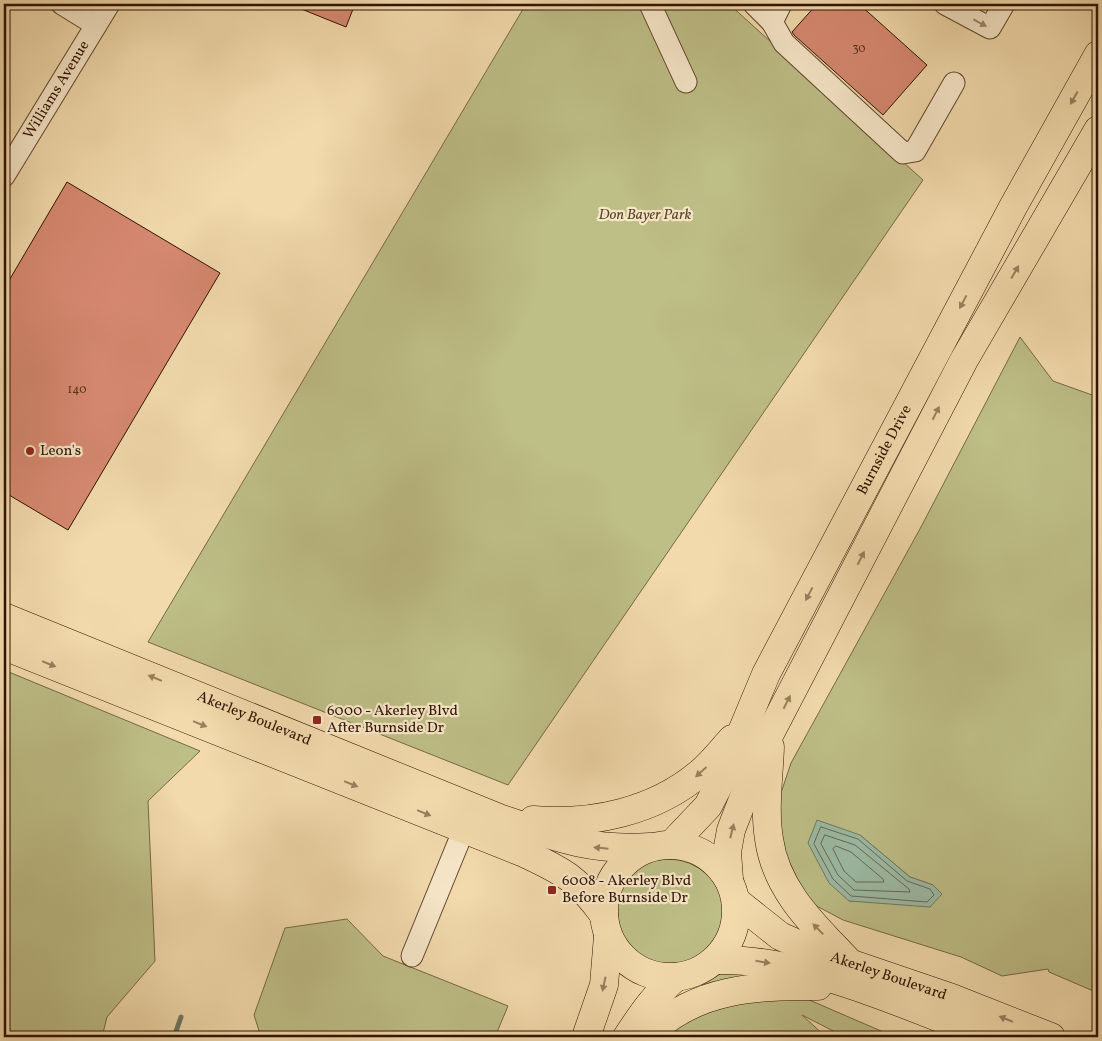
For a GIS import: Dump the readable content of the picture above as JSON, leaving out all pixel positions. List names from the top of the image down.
{
  "streets": {
    "main road": ["Burnside Drive", "Akerley Boulevard"],
    "street": ["Williams Avenue"]
  },
  "crossings": [
    ["Burnside Drive", "Akerley Boulevard"]
  ],
  "parks": ["Don Bayer Park"],
  "places": {
    "other": ["Leon's"],
    "transit": ["6000 - Akerley Blvd After Burnside Dr", "6008 - Akerley Blvd Before Burnside Dr"]
  },
  "house_numbers": ["30", "140"]
}
